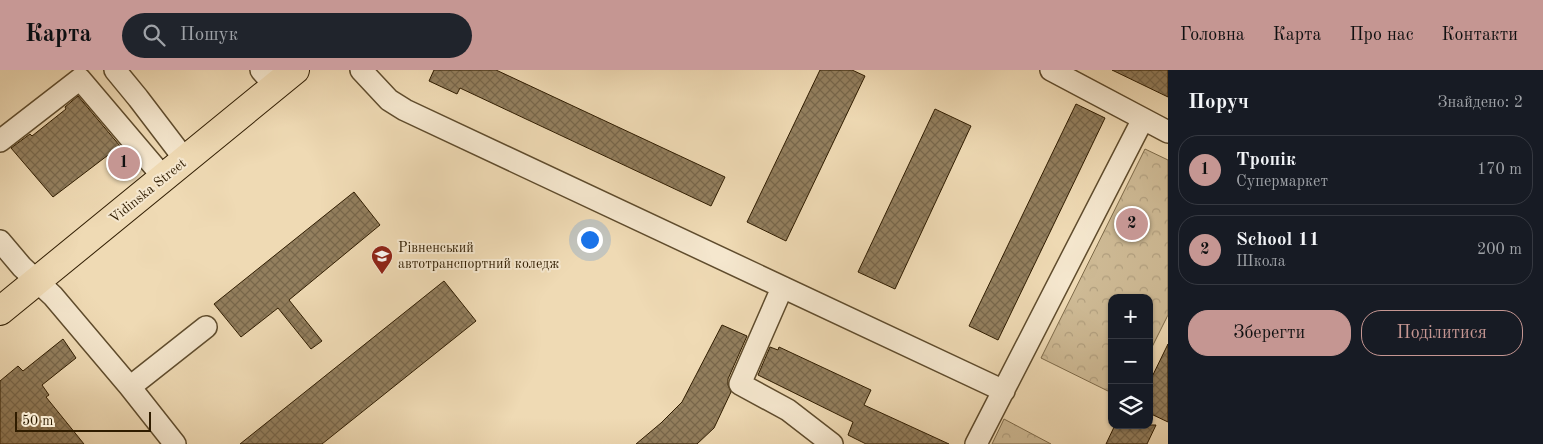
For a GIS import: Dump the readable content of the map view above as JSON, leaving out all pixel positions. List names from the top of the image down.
{
  "streets": {
    "main road": ["Vidinska Street"]
  },
  "places": {
    "school or university": ["Рівненський автотранспортний коледж"]
  },
  "scale_bar": "50 m",
  "page": {
    "header": "Карта",
    "search": "Пошук",
    "nav": [
      "Головна",
      "Карта",
      "Про нас",
      "Контакти"
    ],
    "heading": ["Поруч", "Знайдено: 2"],
    "list": [
      {
        "mark": "1",
        "name": "Тропік",
        "note": "Супермаркет",
        "value": "170 m"
      },
      {
        "mark": "2",
        "name": "School 11",
        "note": "Школа",
        "value": "200 m"
      }
    ],
    "pins": ["1", "2"],
    "map_buttons": ["+", "−"],
    "buttons": ["Зберегти", "Поділитися"],
    "scale": "50 m"
  }
}
